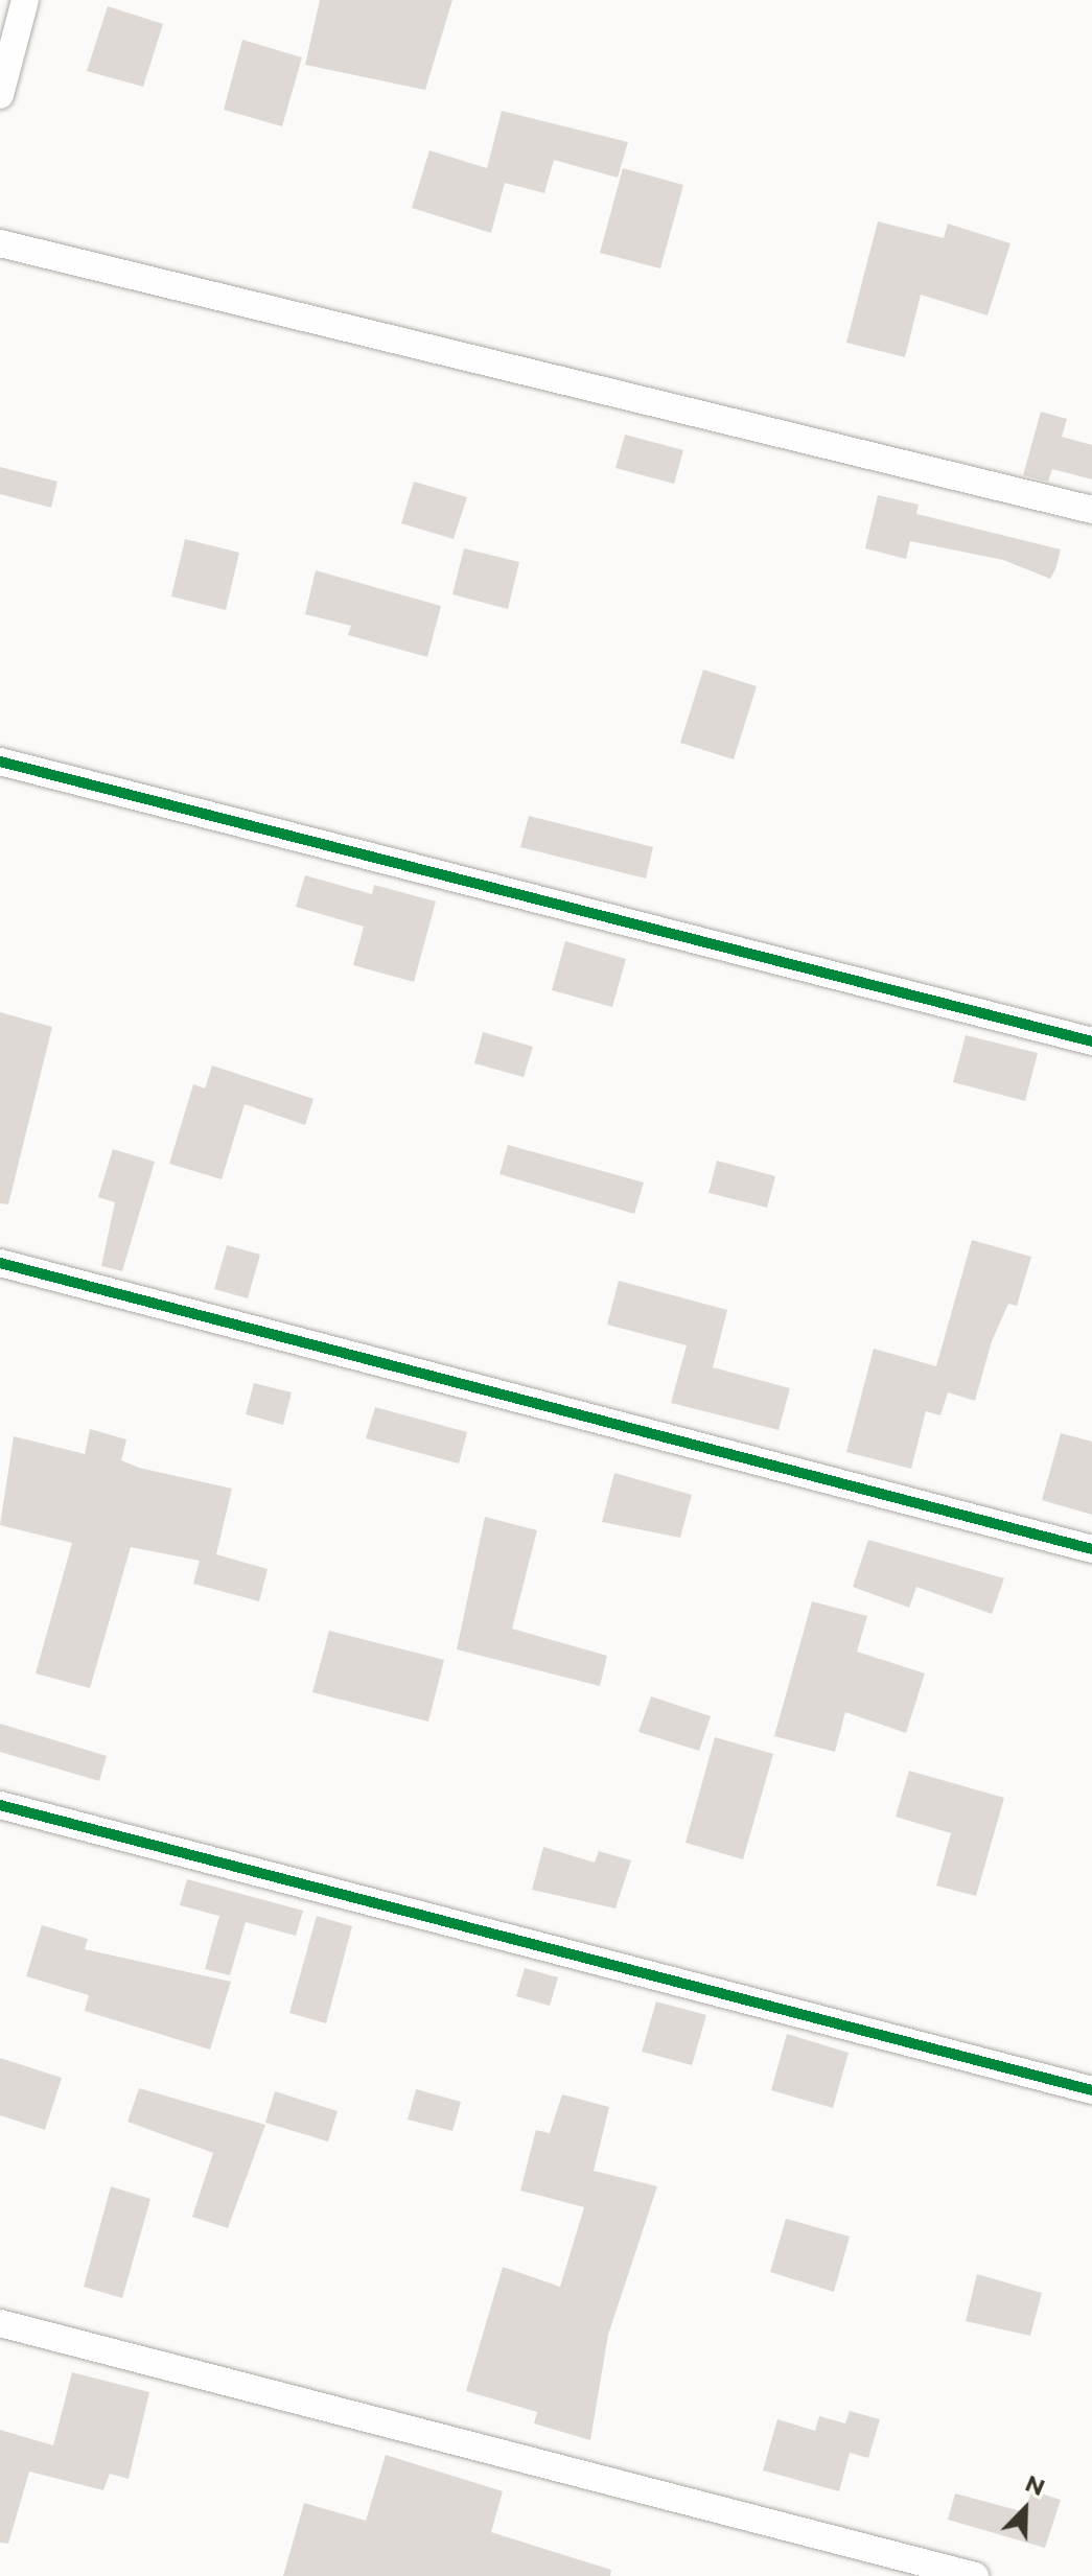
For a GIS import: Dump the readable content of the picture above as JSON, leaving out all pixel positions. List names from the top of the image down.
{
  "north": "top right"
}
